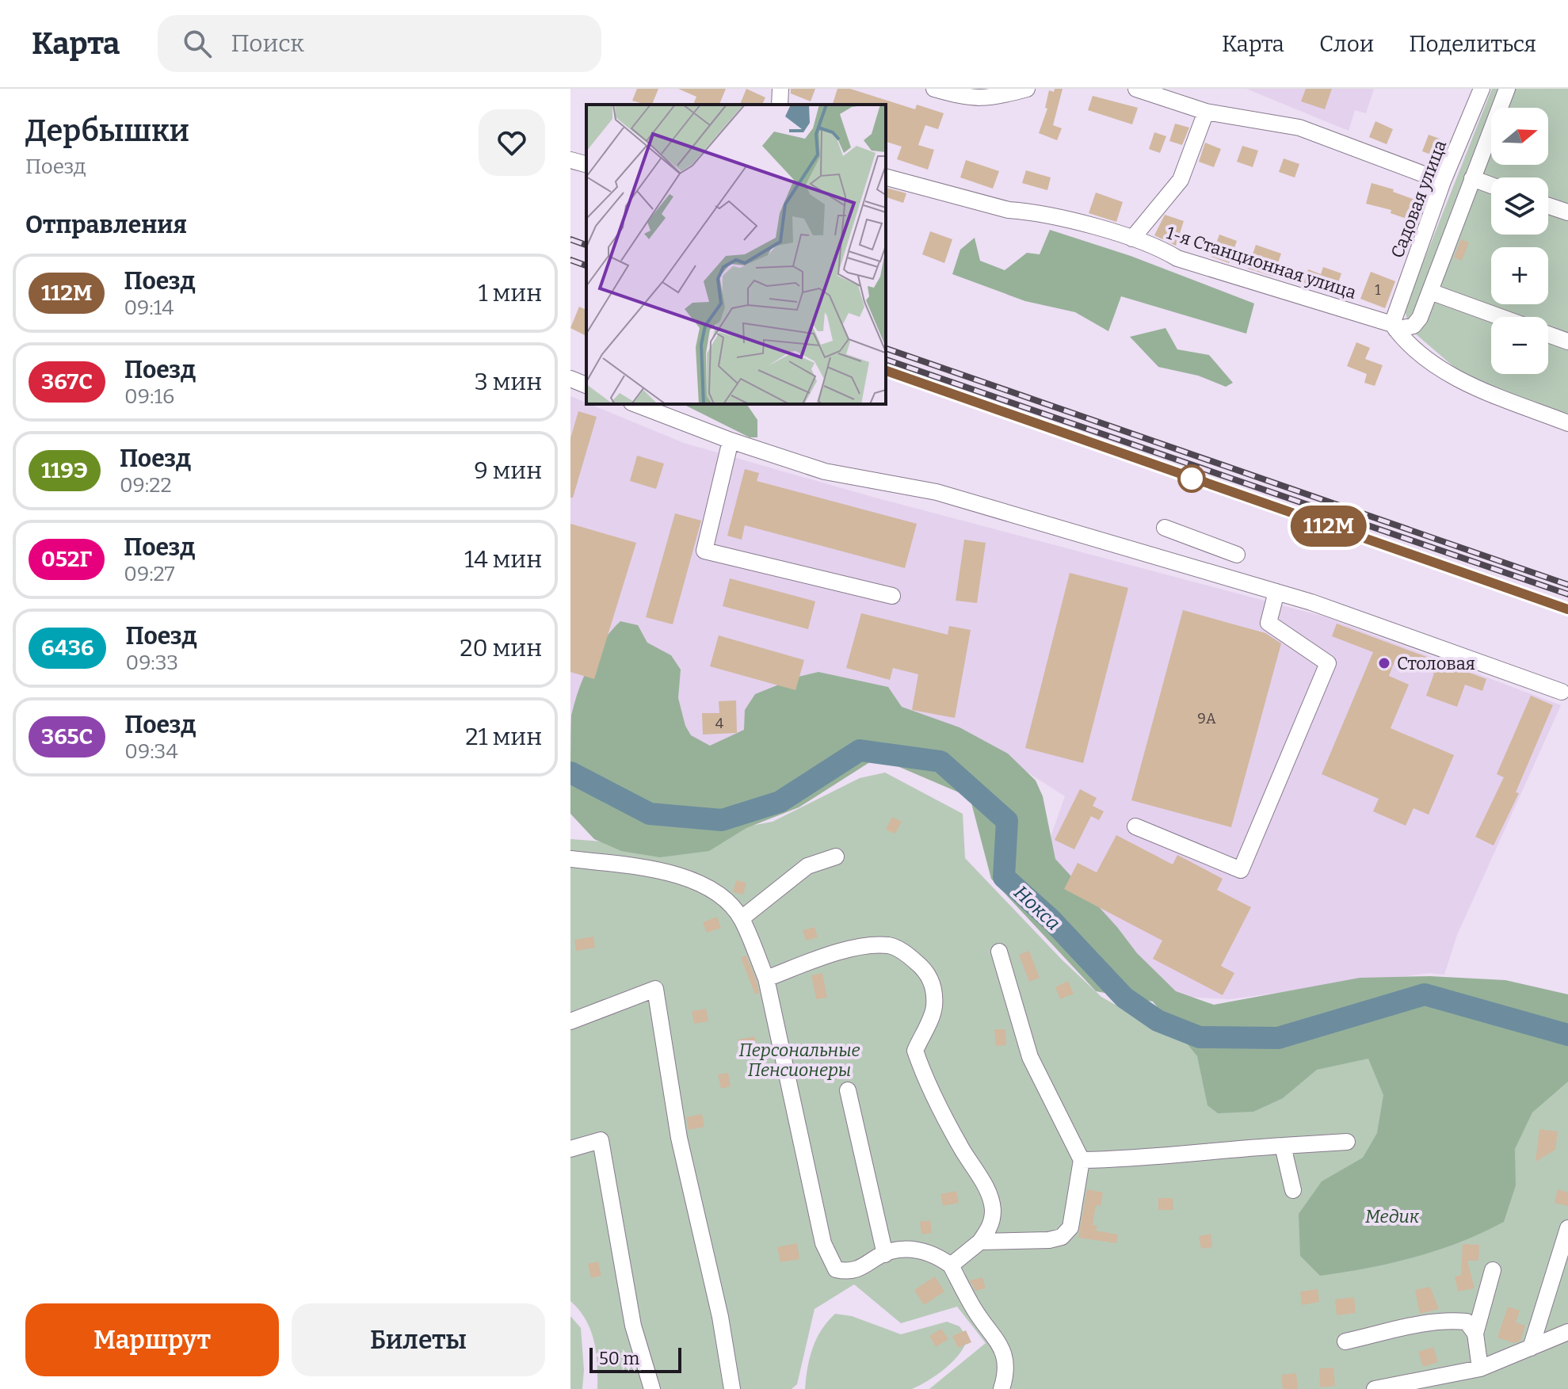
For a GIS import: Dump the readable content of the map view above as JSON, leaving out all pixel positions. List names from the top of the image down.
{
  "streets": {
    "street": ["Садовая улица", "1-я Станционная улица"]
  },
  "crossings": [
    ["Садовая улица", "1-я Станционная улица"]
  ],
  "water": ["Нокса"],
  "parks": ["Персональные Пенсионеры", "Медик"],
  "places": ["Столовая"],
  "house_numbers": ["1", "9А", "4"],
  "scale_bar": "50 m",
  "north": "right",
  "page": {
    "header": "Карта",
    "search": "Поиск",
    "nav": ["Карта", "Слои", "Поделиться"],
    "heading": [
      ["Дербышки", "Поезд"],
      "Отправления"
    ],
    "on_map": "112М",
    "map_buttons": ["+", "−"],
    "list": [
      {
        "mark": "112М",
        "name": "Поезд",
        "note": "09:14",
        "value": "1 мин"
      },
      {
        "mark": "367С",
        "name": "Поезд",
        "note": "09:16",
        "value": "3 мин"
      },
      {
        "mark": "119Э",
        "name": "Поезд",
        "note": "09:22",
        "value": "9 мин"
      },
      {
        "mark": "052Г",
        "name": "Поезд",
        "note": "09:27",
        "value": "14 мин"
      },
      {
        "mark": "6436",
        "name": "Поезд",
        "note": "09:33",
        "value": "20 мин"
      },
      {
        "mark": "365С",
        "name": "Поезд",
        "note": "09:34",
        "value": "21 мин"
      }
    ],
    "buttons": ["Маршрут", "Билеты"],
    "scale": "50 m"
  }
}
